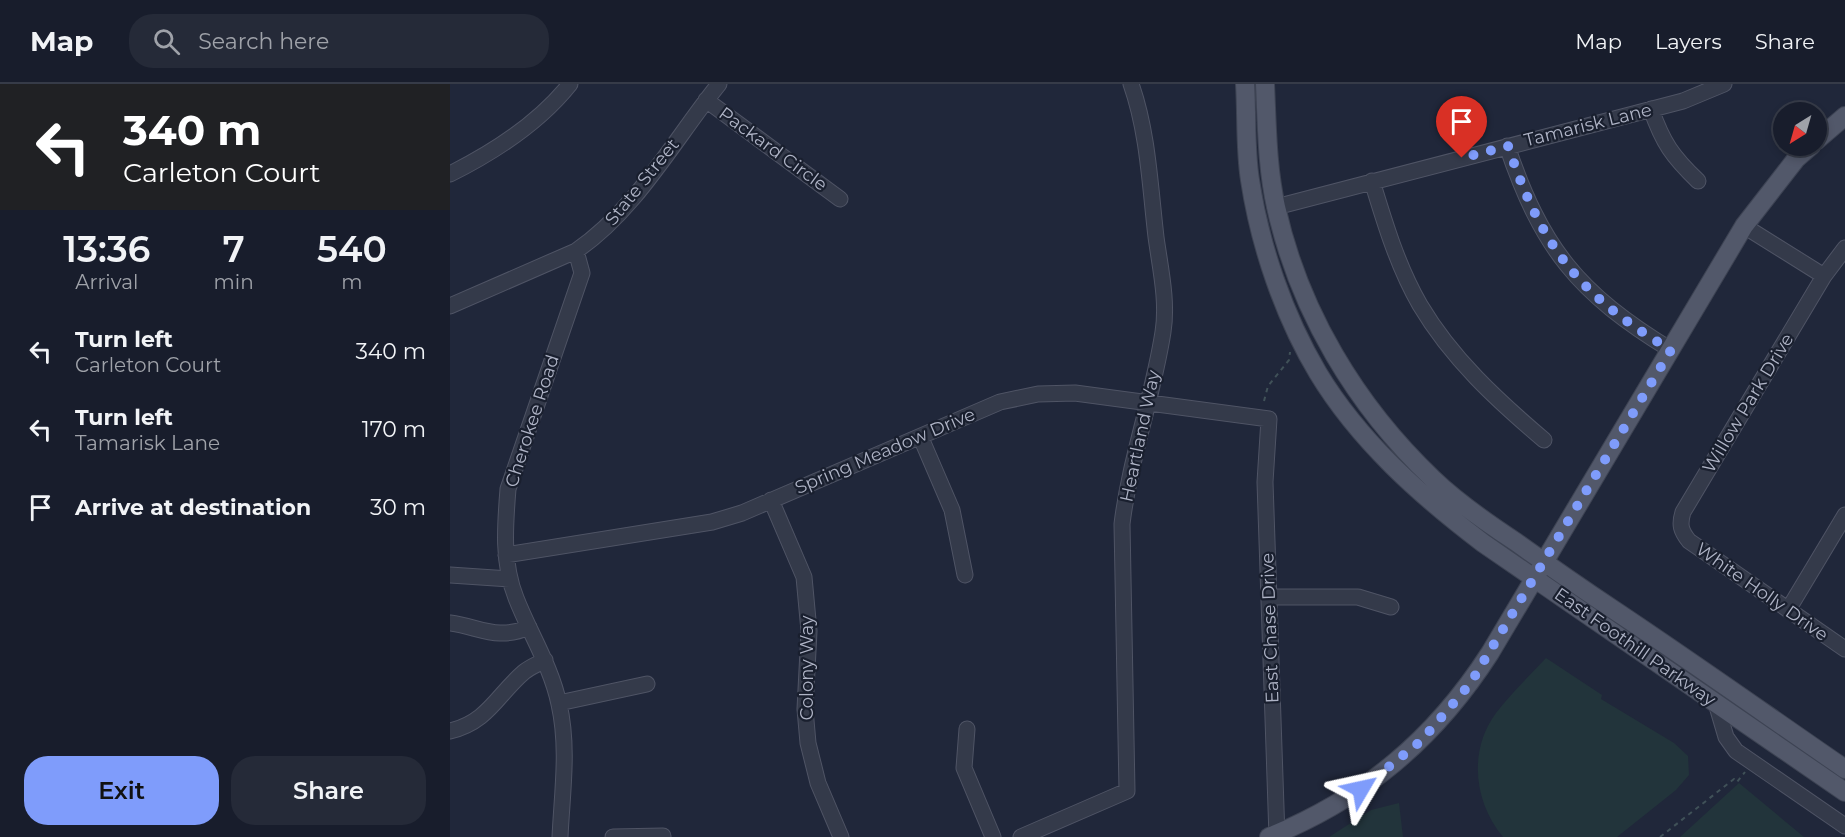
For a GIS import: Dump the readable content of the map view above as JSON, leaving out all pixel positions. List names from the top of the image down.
{
  "streets": {
    "main road": ["East Foothill Parkway"],
    "street": [
      "Tamarisk Lane",
      "Packard Circle",
      "State Street",
      "Willow Park Drive",
      "Cherokee Road",
      "Heartland Way",
      "Spring Meadow Drive",
      "White Holly Drive",
      "East Chase Drive",
      "Colony Way"
    ]
  },
  "crossings": [
    ["Tamarisk Lane", "East Foothill Parkway"],
    ["Packard Circle", "State Street"],
    ["State Street", "Cherokee Road"],
    ["Willow Park Drive", "White Holly Drive"],
    ["Cherokee Road", "Spring Meadow Drive"],
    ["Heartland Way", "Spring Meadow Drive"],
    ["Spring Meadow Drive", "East Chase Drive"],
    ["Spring Meadow Drive", "Colony Way"]
  ],
  "north": "bottom left",
  "page": {
    "header": "Map",
    "search": "Search here",
    "nav": ["Map", "Layers", "Share"],
    "turn": ["340 m", "Carleton Court"],
    "eta": [
      "13:36",
      "Arrival",
      "7",
      "min",
      "540",
      "m"
    ],
    "list": [
      {
        "name": "Turn left",
        "note": "Carleton Court",
        "value": "340 m"
      },
      {
        "name": "Turn left",
        "note": "Tamarisk Lane",
        "value": "170 m"
      },
      {
        "name": "Arrive at destination",
        "value": "30 m"
      }
    ],
    "buttons": ["Exit", "Share"]
  }
}
